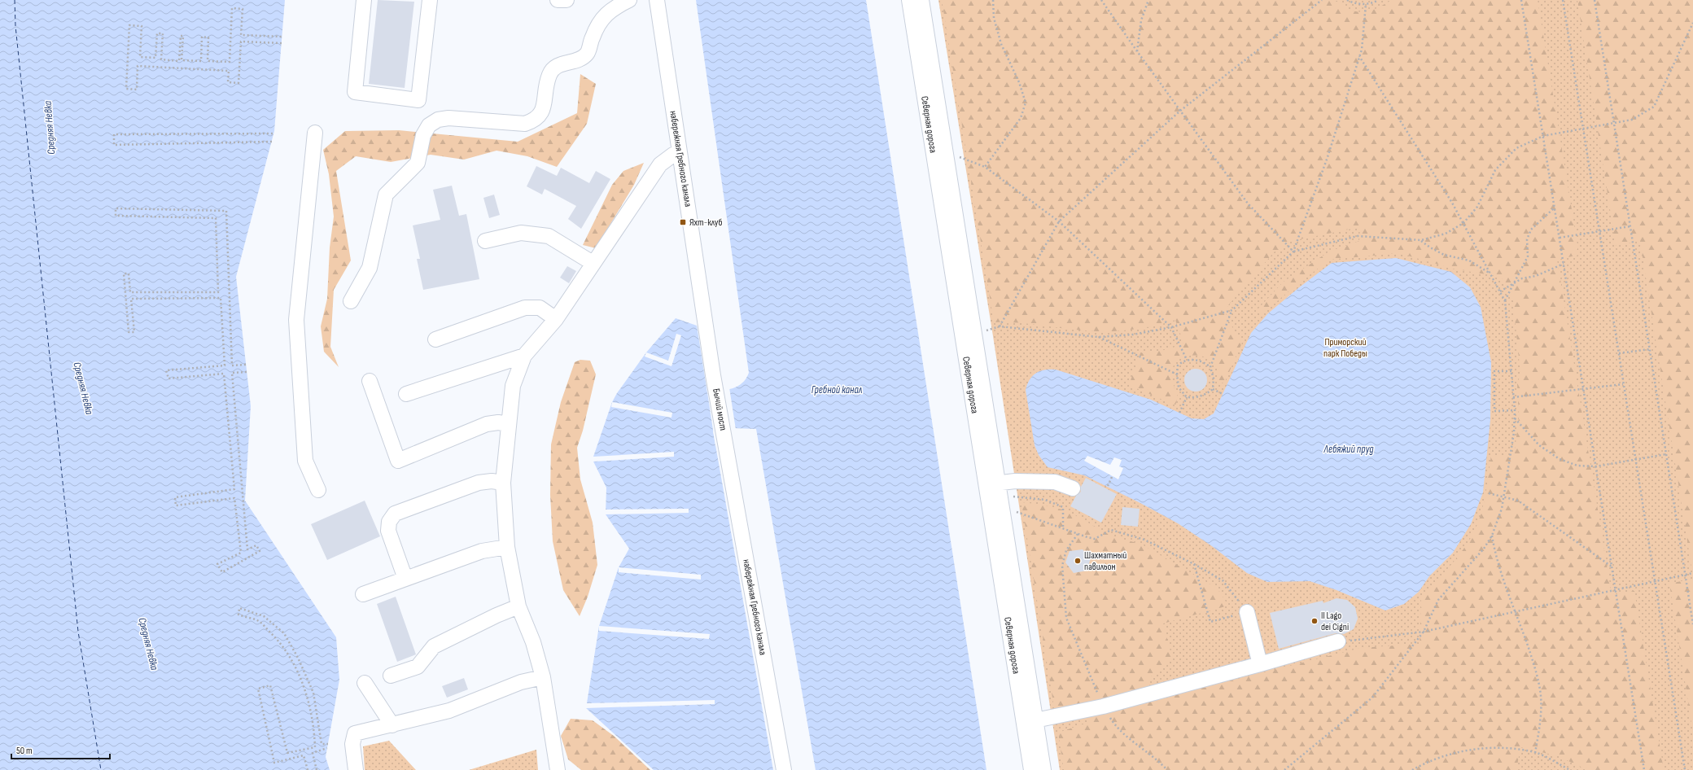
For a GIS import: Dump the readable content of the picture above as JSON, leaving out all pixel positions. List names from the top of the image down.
{
  "streets": {
    "street": ["Северная дорога", "набережная Гребного канала", "Бычий мост"]
  },
  "crossings": [
    ["набережная Гребного канала", "Бычий мост"]
  ],
  "water": ["Средняя Невка", "Гребной канал", "Лебяжий пруд"],
  "parks": ["Приморский парк Победы"],
  "places": {
    "transit": ["Яхт-клуб"],
    "other": ["Шахматный павильон", "Il Lago dei Cigni"]
  },
  "scale_bar": "50 m"
}
